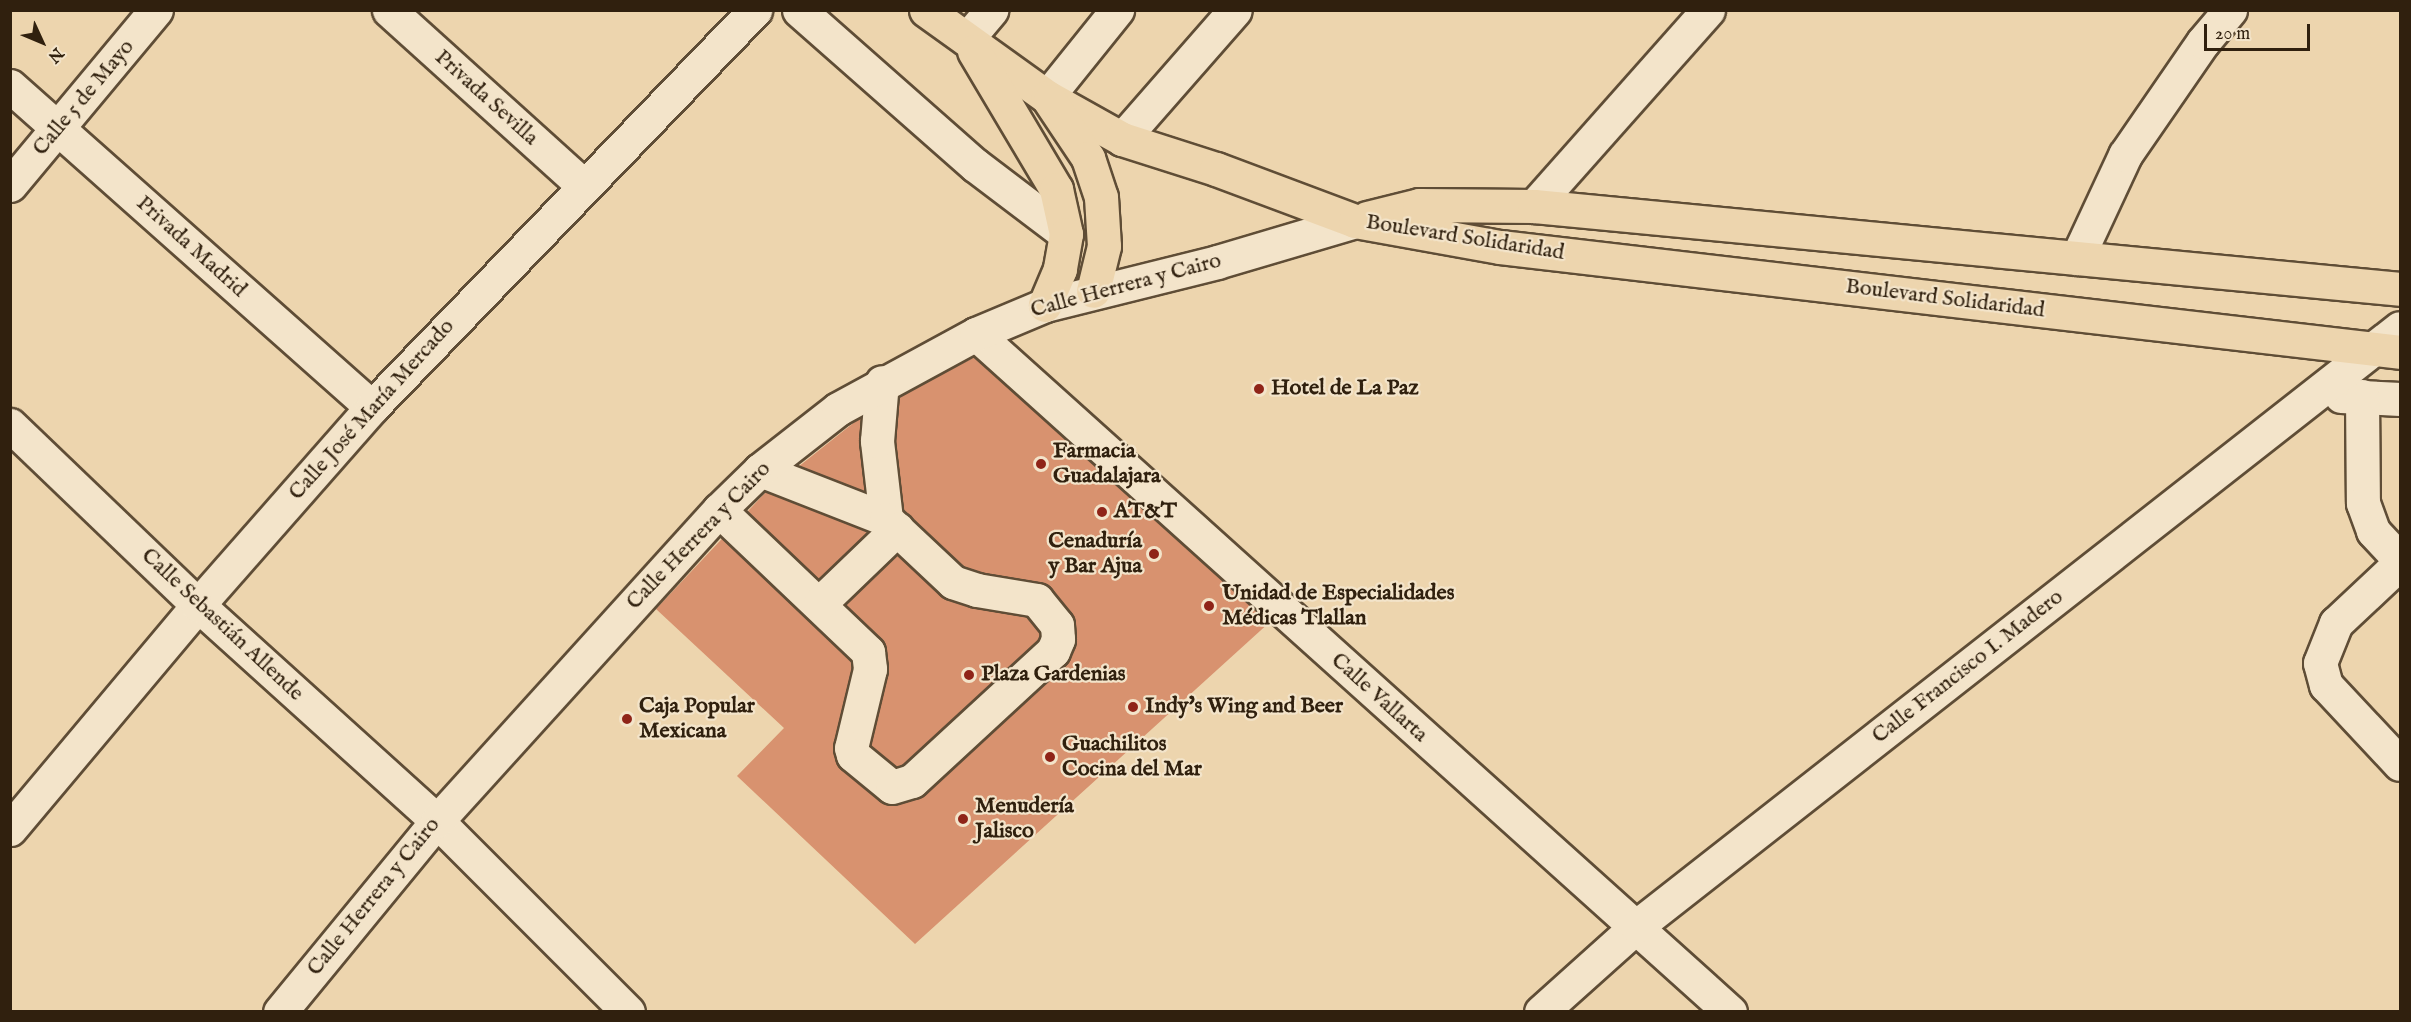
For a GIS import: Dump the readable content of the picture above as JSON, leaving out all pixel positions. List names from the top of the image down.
{
  "streets": {
    "main road": ["Boulevard Solidaridad"],
    "street": [
      "Calle 5 de Mayo",
      "Privada Sevilla",
      "Privada Madrid",
      "Calle Herrera y Cairo",
      "Calle José María Mercado",
      "Calle Sebastián Allende",
      "Calle Francisco I. Madero",
      "Calle Vallarta"
    ]
  },
  "crossings": [
    ["Calle 5 de Mayo", "Privada Madrid"],
    ["Privada Sevilla", "Calle José María Mercado"],
    ["Boulevard Solidaridad", "Calle Herrera y Cairo"],
    ["Boulevard Solidaridad", "Calle Francisco I. Madero"],
    ["Privada Madrid", "Calle José María Mercado"],
    ["Calle Herrera y Cairo", "Calle Sebastián Allende"],
    ["Calle Herrera y Cairo", "Calle Vallarta"],
    ["Calle José María Mercado", "Calle Sebastián Allende"],
    ["Calle Francisco I. Madero", "Calle Vallarta"]
  ],
  "places": [
    "Hotel de La Paz",
    "Farmacia Guadalajara",
    "AT&T",
    "Cenaduría y Bar Ajua",
    "Unidad de Especialidades Médicas Tlallan",
    "Plaza Gardenias",
    "Indy's Wing and Beer",
    "Caja Popular Mexicana",
    "Guachilitos Cocina del Mar",
    "Menudería Jalisco"
  ],
  "scale_bar": "20 m",
  "north": "bottom right"
}
